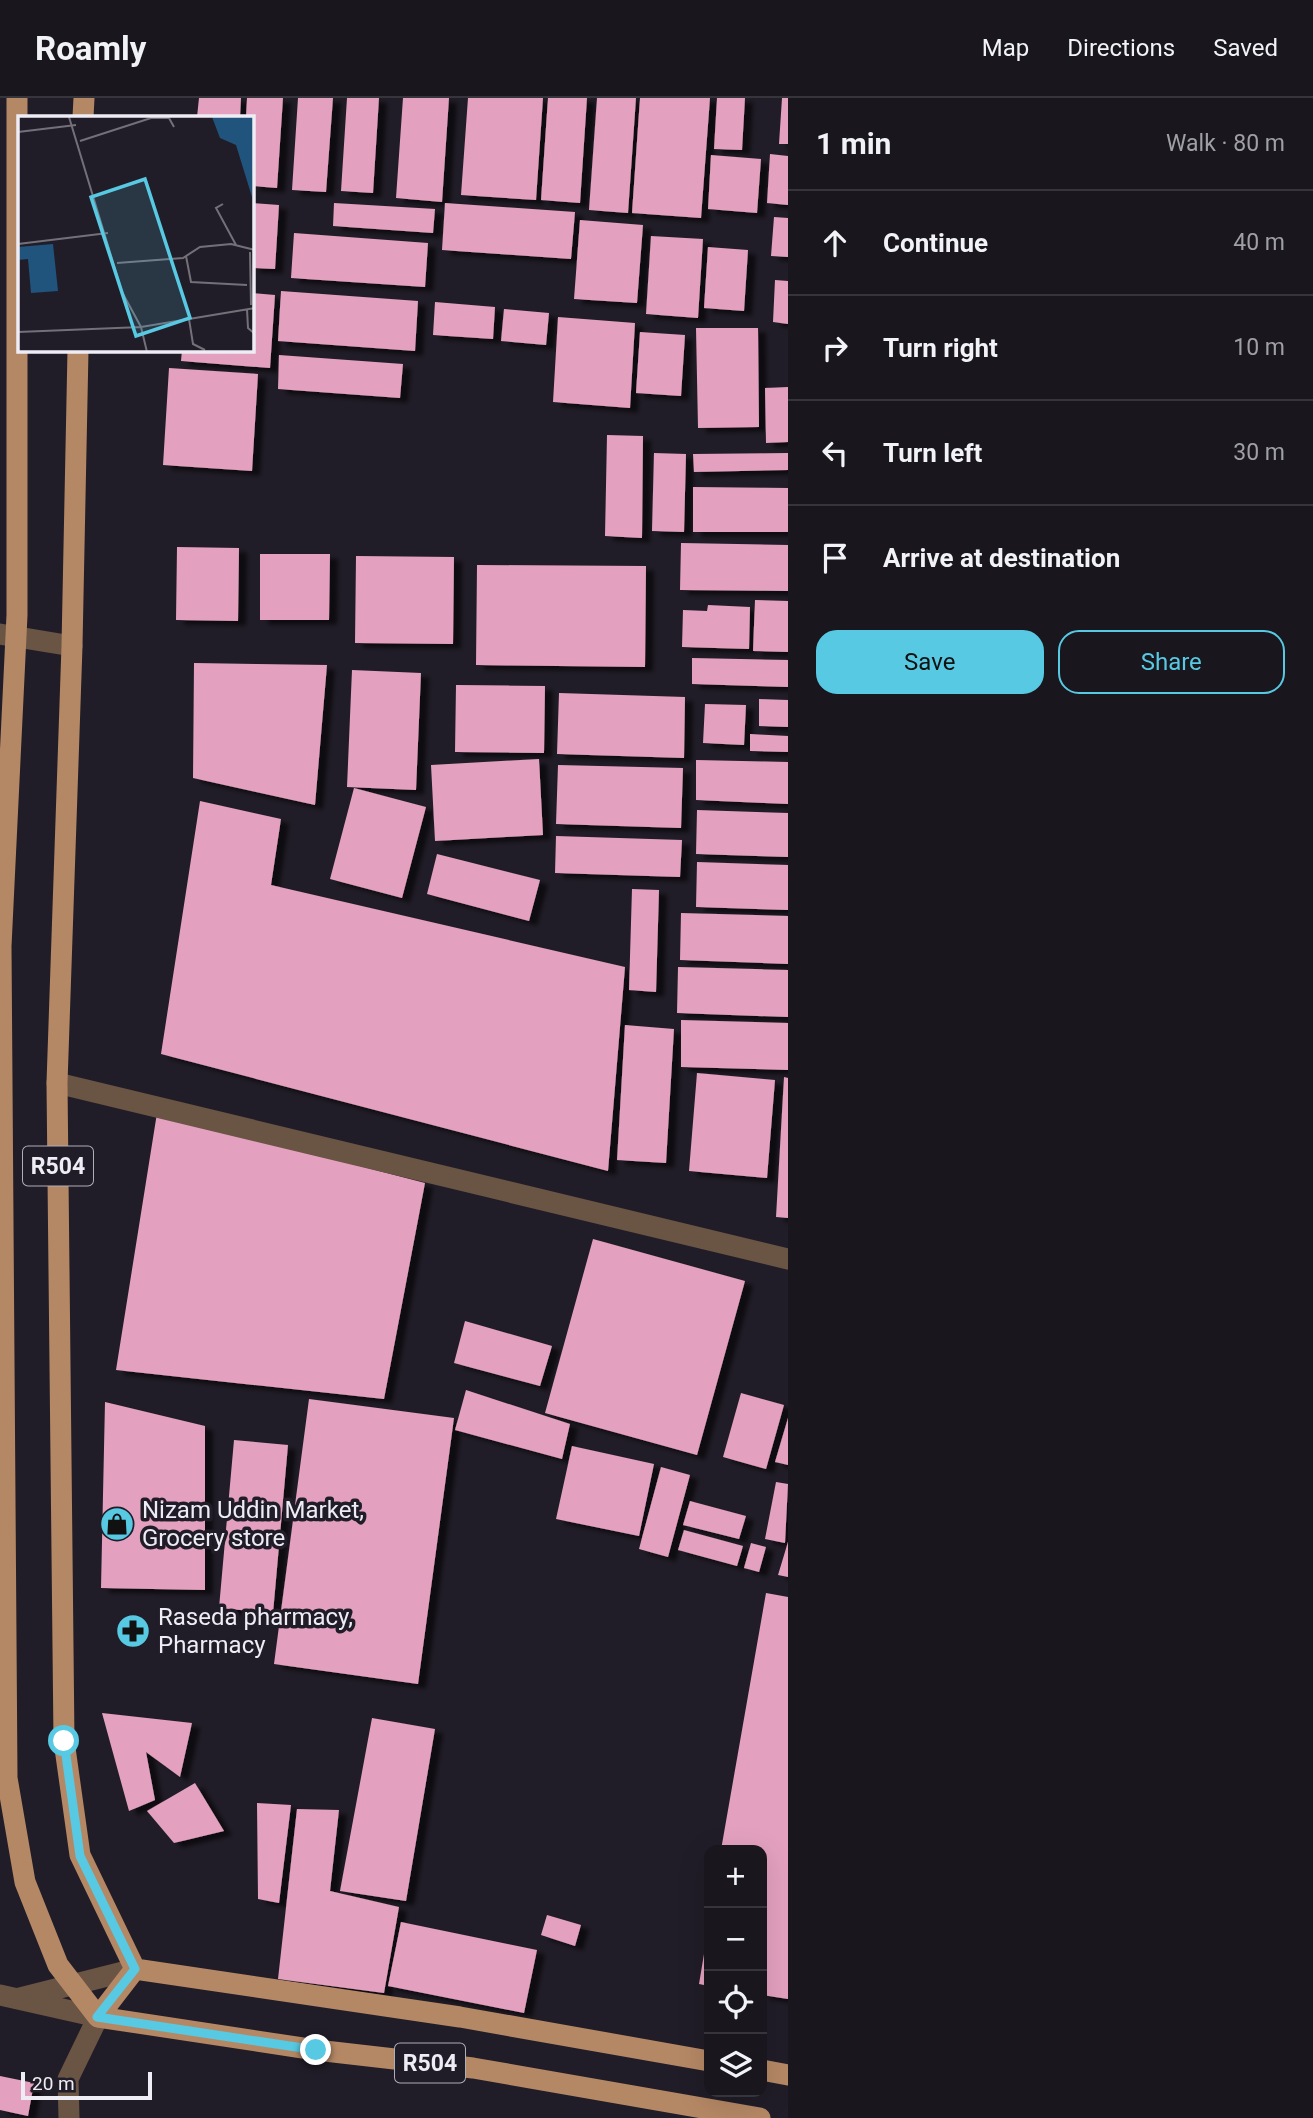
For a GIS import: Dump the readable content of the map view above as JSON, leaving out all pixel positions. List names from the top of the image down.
{
  "streets": {
    "main road": ["R504"]
  },
  "places": {
    "shop": ["Nizam Uddin Market, Grocery store"],
    "pharmacy": ["Raseda pharmacy, Pharmacy"]
  },
  "scale_bar": "20 m",
  "page": {
    "header": "Roamly",
    "nav": ["Map", "Directions", "Saved"],
    "heading": ["1 min", "Walk · 80 m"],
    "list": [
      ["Continue", "40 m"],
      ["Turn right", "10 m"],
      ["Turn left", "30 m"],
      "Arrive at destination"
    ],
    "buttons": ["Save", "Share"],
    "map_buttons": ["+", "−"],
    "scale": "20 m"
  }
}
